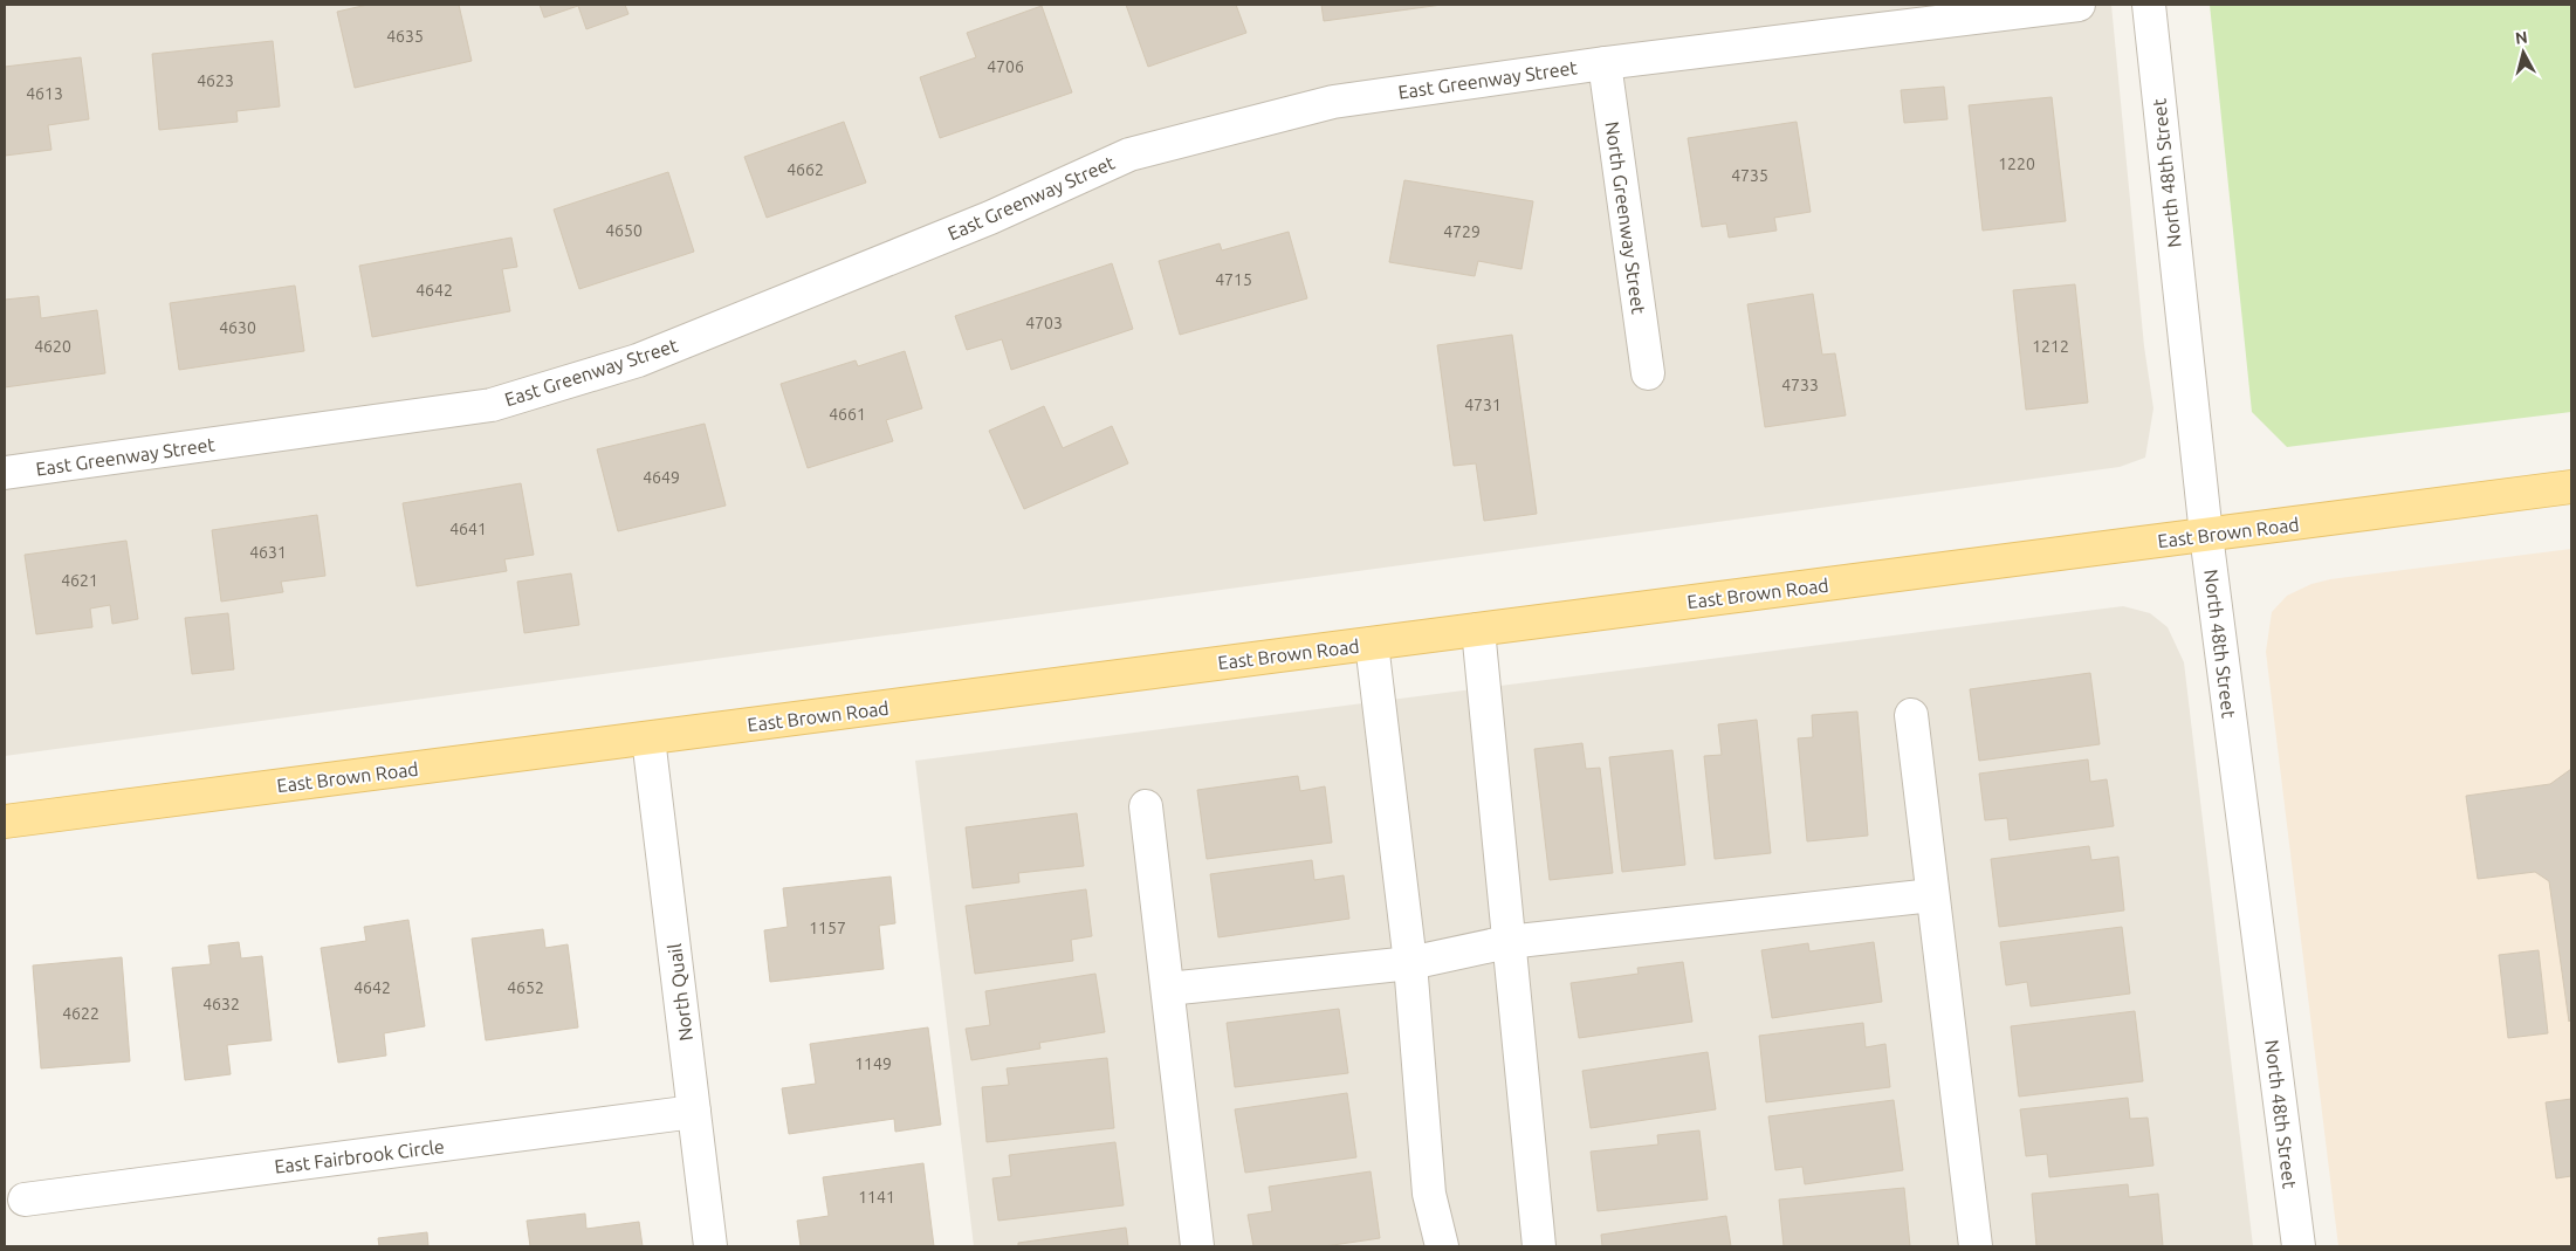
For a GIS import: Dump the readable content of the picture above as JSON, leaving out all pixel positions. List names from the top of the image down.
{
  "streets": {
    "main road": ["East Brown Road"],
    "street": [
      "East Greenway Street",
      "North 48th Street",
      "North Greenway Street",
      "North Quail",
      "East Fairbrook Circle"
    ]
  },
  "crossings": [
    ["East Greenway Street", "North Greenway Street"],
    ["North 48th Street", "East Brown Road"],
    ["East Brown Road", "North Quail"],
    ["North Quail", "East Fairbrook Circle"]
  ],
  "house_numbers": [
    "4635",
    "4706",
    "4623",
    "4613",
    "1220",
    "4662",
    "4735",
    "4650",
    "4729",
    "4715",
    "4642",
    "4703",
    "4630",
    "4620",
    "1212",
    "4733",
    "4731",
    "4661",
    "4649",
    "4641",
    "4631",
    "4621",
    "1157",
    "4642",
    "4652",
    "4632",
    "4622",
    "1149",
    "1141"
  ],
  "north": "top"
}
